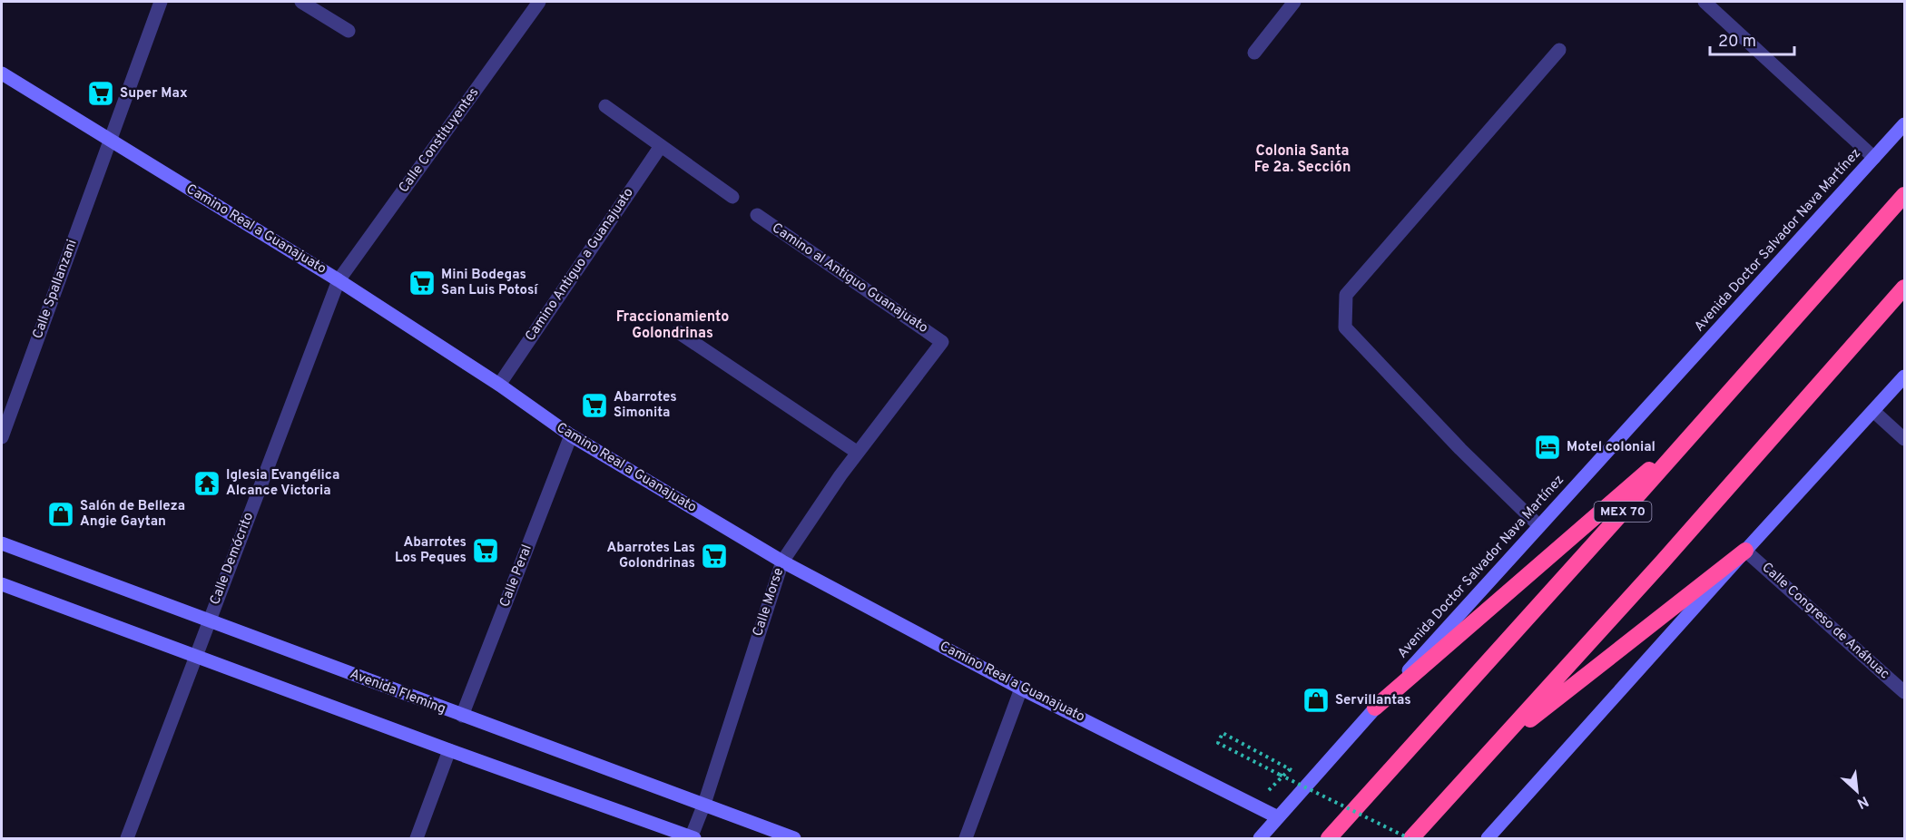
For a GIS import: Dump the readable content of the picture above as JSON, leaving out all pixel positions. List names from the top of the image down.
{
  "streets": {
    "highway": ["MEX 70"],
    "street": [
      "Calle Constituyentes",
      "Camino Real a Guanajuato",
      "Avenida Doctor Salvador Nava Martínez",
      "Camino Antiguo a Guanajuato",
      "Camino al Antiguo Guanajuato",
      "Calle Spallanzani",
      "Calle Demócrito",
      "Calle Peral",
      "Calle Morse",
      "Calle Congreso de Anáhuac",
      "Avenida Fleming"
    ]
  },
  "crossings": [
    ["Calle Constituyentes", "Camino Real a Guanajuato"],
    ["Calle Constituyentes", "Calle Demócrito"],
    ["Camino Real a Guanajuato", "Avenida Doctor Salvador Nava Martínez"],
    ["Camino Real a Guanajuato", "Camino Antiguo a Guanajuato"],
    ["Camino Real a Guanajuato", "Calle Spallanzani"],
    ["Camino Real a Guanajuato", "Calle Demócrito"],
    ["Camino Real a Guanajuato", "Calle Peral"],
    ["Camino Real a Guanajuato", "Calle Morse"],
    ["Camino al Antiguo Guanajuato", "Calle Morse"],
    ["Calle Demócrito", "Avenida Fleming"],
    ["Calle Peral", "Avenida Fleming"],
    ["Calle Morse", "Avenida Fleming"]
  ],
  "districts": ["Colonia Santa Fe 2a. Sección", "Fraccionamiento Golondrinas"],
  "places": {
    "supermarket": [
      "Super Max",
      "Mini Bodegas San Luis Potosí",
      "Abarrotes Simonita",
      "Abarrotes Los Peques",
      "Abarrotes Las Golondrinas"
    ],
    "hotel": ["Motel colonial"],
    "temple": ["Iglesia Evangélica Alcance Victoria"],
    "shop": ["Salón de Belleza Angie Gaytan", "Servillantas"]
  },
  "scale_bar": "20 m",
  "north": "bottom right"
}
